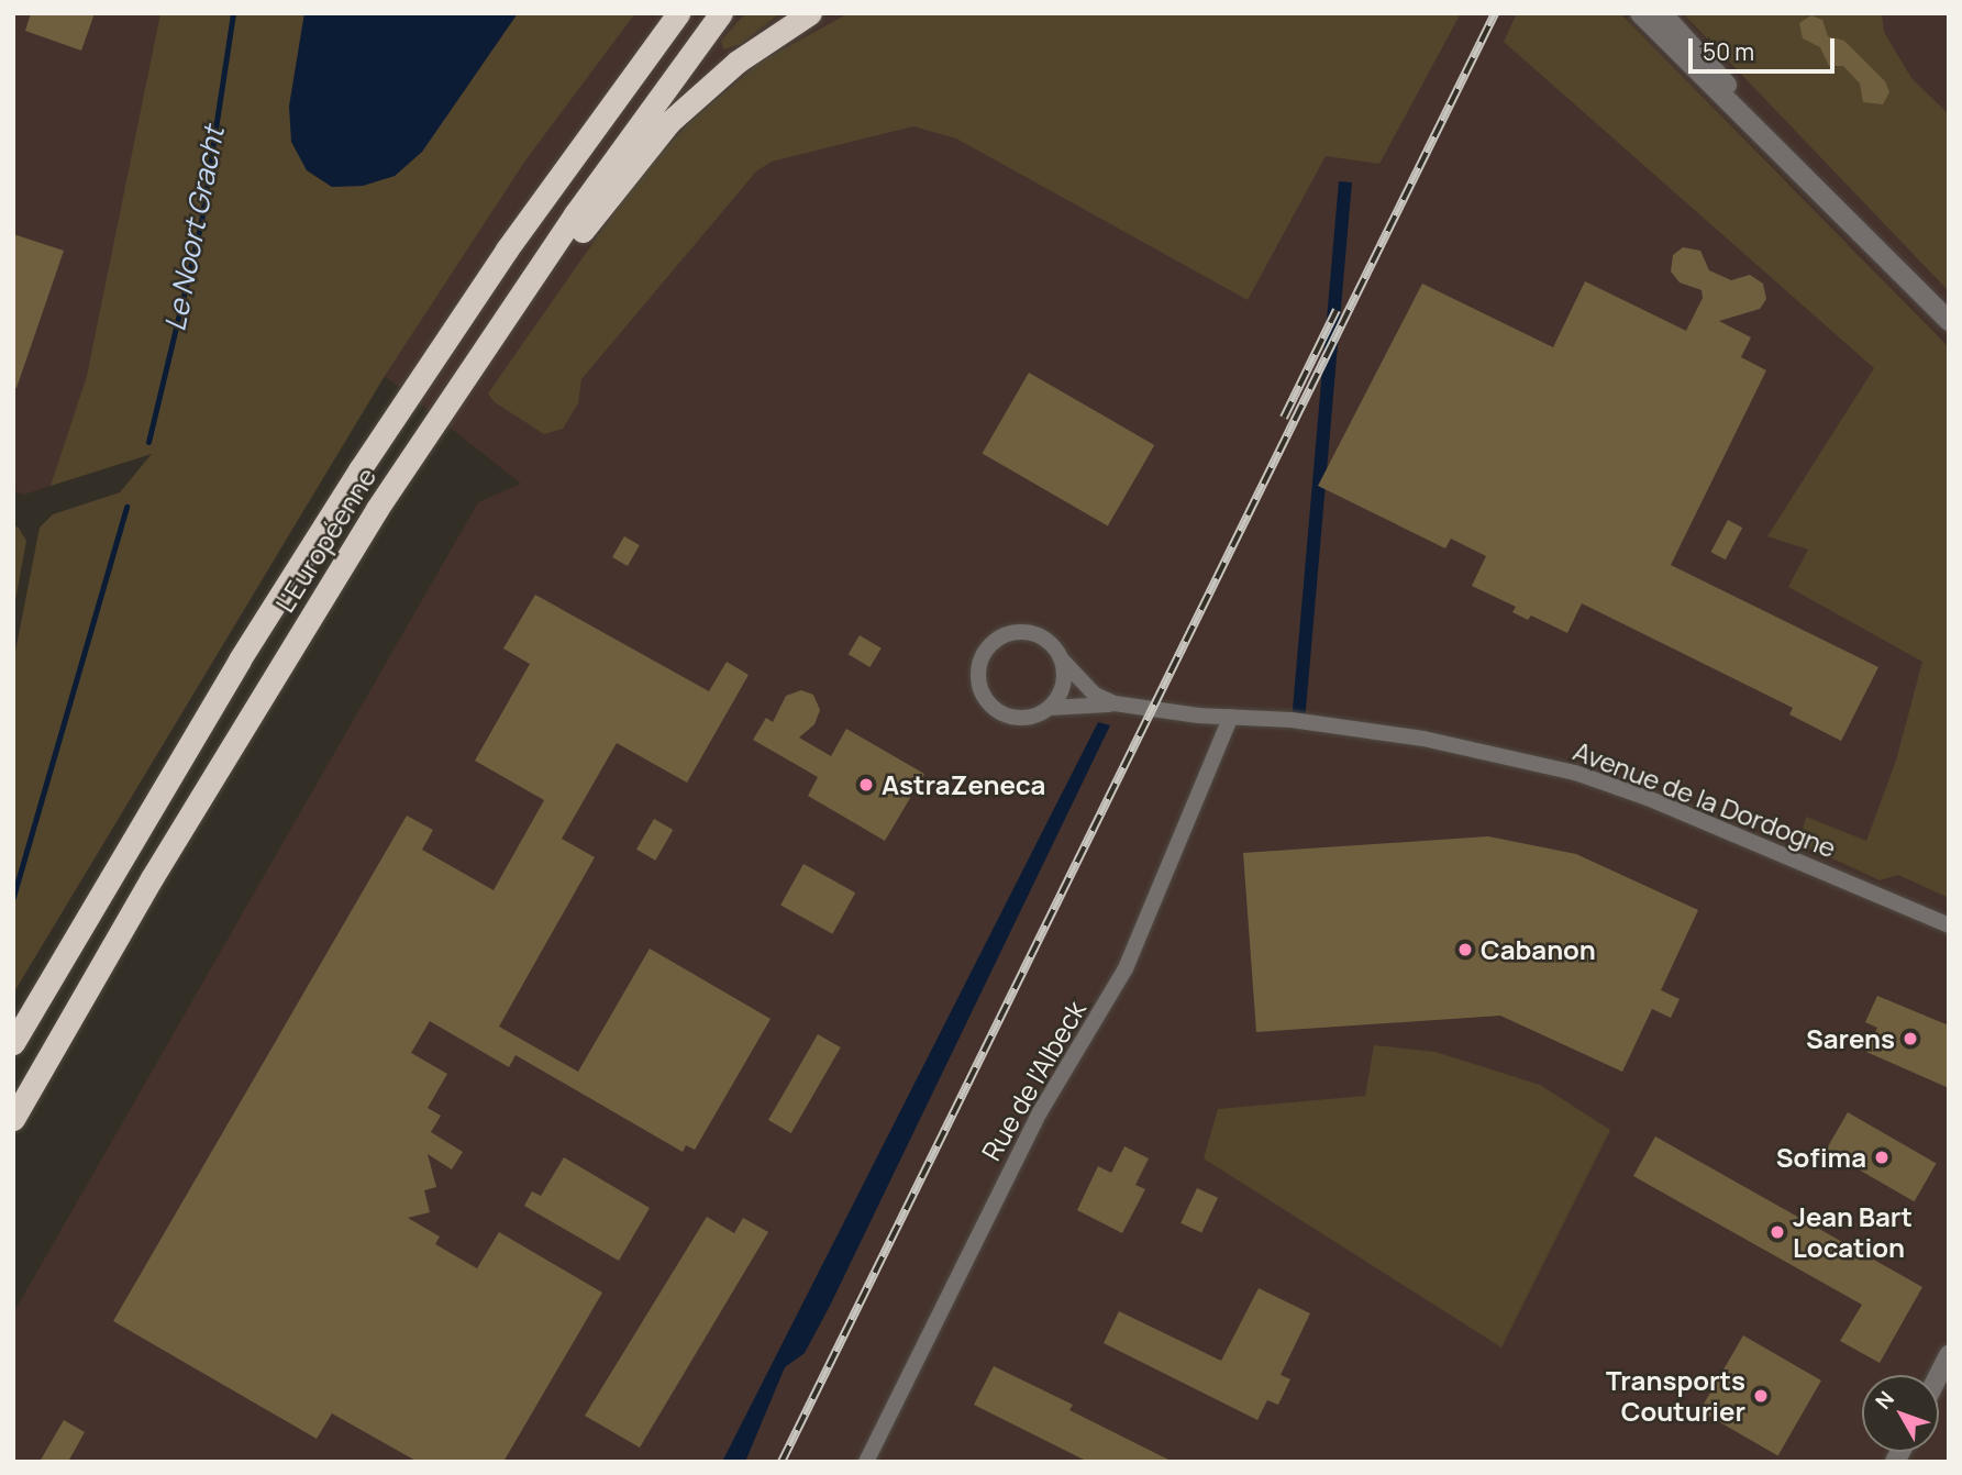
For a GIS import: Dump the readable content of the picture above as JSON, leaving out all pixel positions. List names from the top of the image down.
{
  "streets": {
    "highway": ["L'Européenne"],
    "street": ["Avenue de la Dordogne", "Rue de l'Albeck"]
  },
  "crossings": [
    ["Avenue de la Dordogne", "Rue de l'Albeck"]
  ],
  "water": ["Le Noort Gracht"],
  "places": [
    "AstraZeneca",
    "Cabanon",
    "Sarens",
    "Sofima",
    "Jean Bart Location",
    "Transports Couturier"
  ],
  "scale_bar": "50 m",
  "north": "top left"
}
